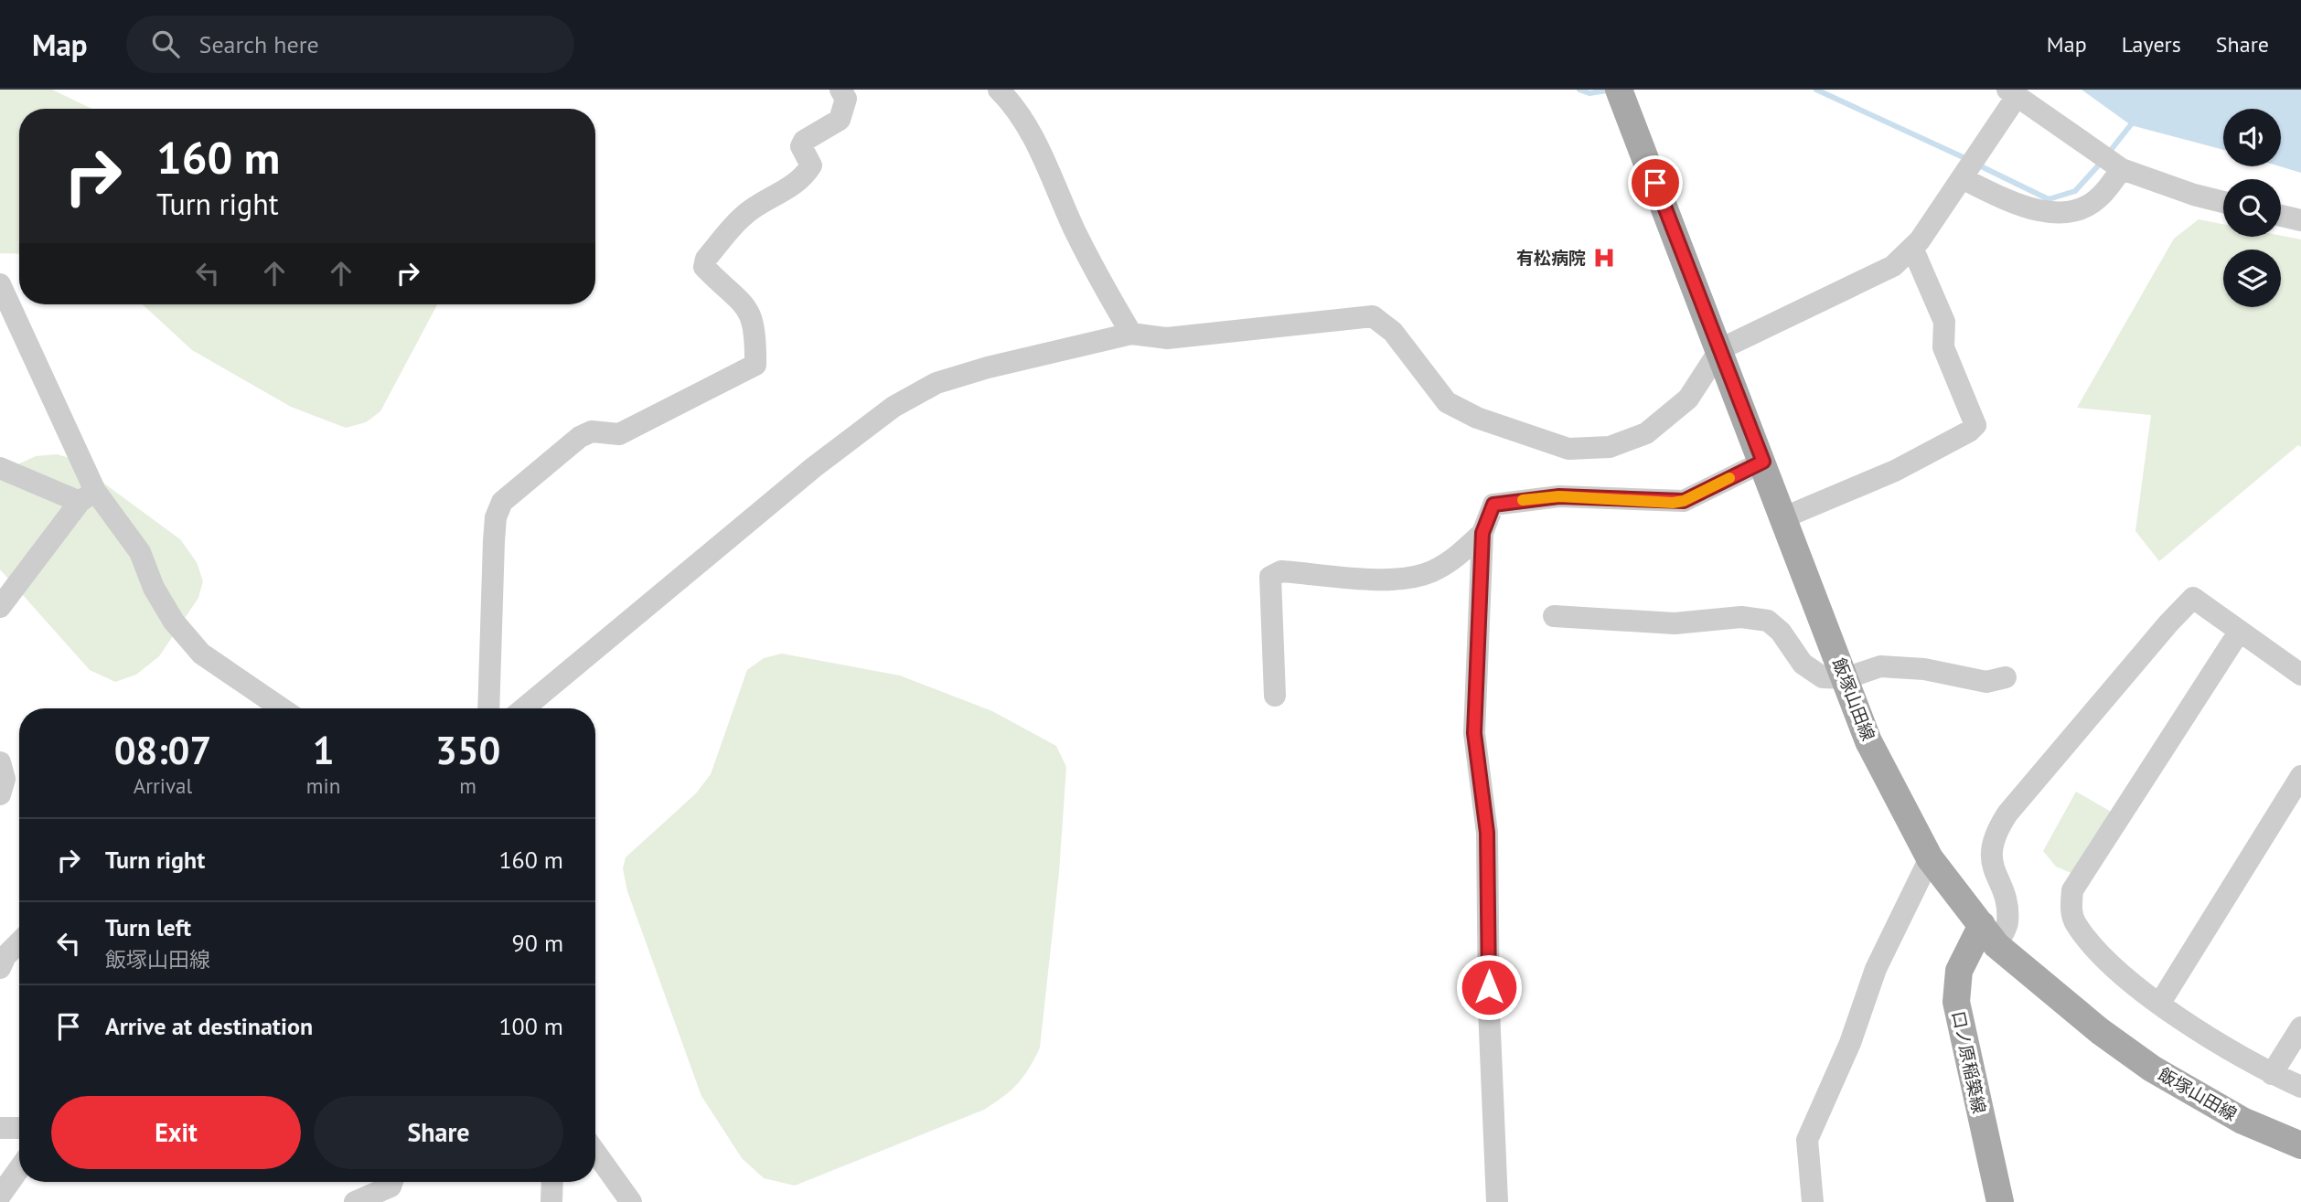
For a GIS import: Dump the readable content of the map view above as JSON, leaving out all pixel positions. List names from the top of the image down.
{
  "streets": {
    "main road": ["飯塚山田線", "口ノ原稲築線"]
  },
  "crossings": [
    ["飯塚山田線", "口ノ原稲築線"]
  ],
  "places": {
    "hospital": ["有松病院"]
  },
  "page": {
    "header": "Map",
    "search": "Search here",
    "nav": ["Map", "Layers", "Share"],
    "turn": ["160 m", "Turn right"],
    "eta": [
      "08:07",
      "Arrival",
      "1",
      "min",
      "350",
      "m"
    ],
    "list": [
      {
        "name": "Turn right",
        "value": "160 m"
      },
      {
        "name": "Turn left",
        "note": "飯塚山田線",
        "value": "90 m"
      },
      {
        "name": "Arrive at destination",
        "value": "100 m"
      }
    ],
    "buttons": ["Exit", "Share"]
  }
}
